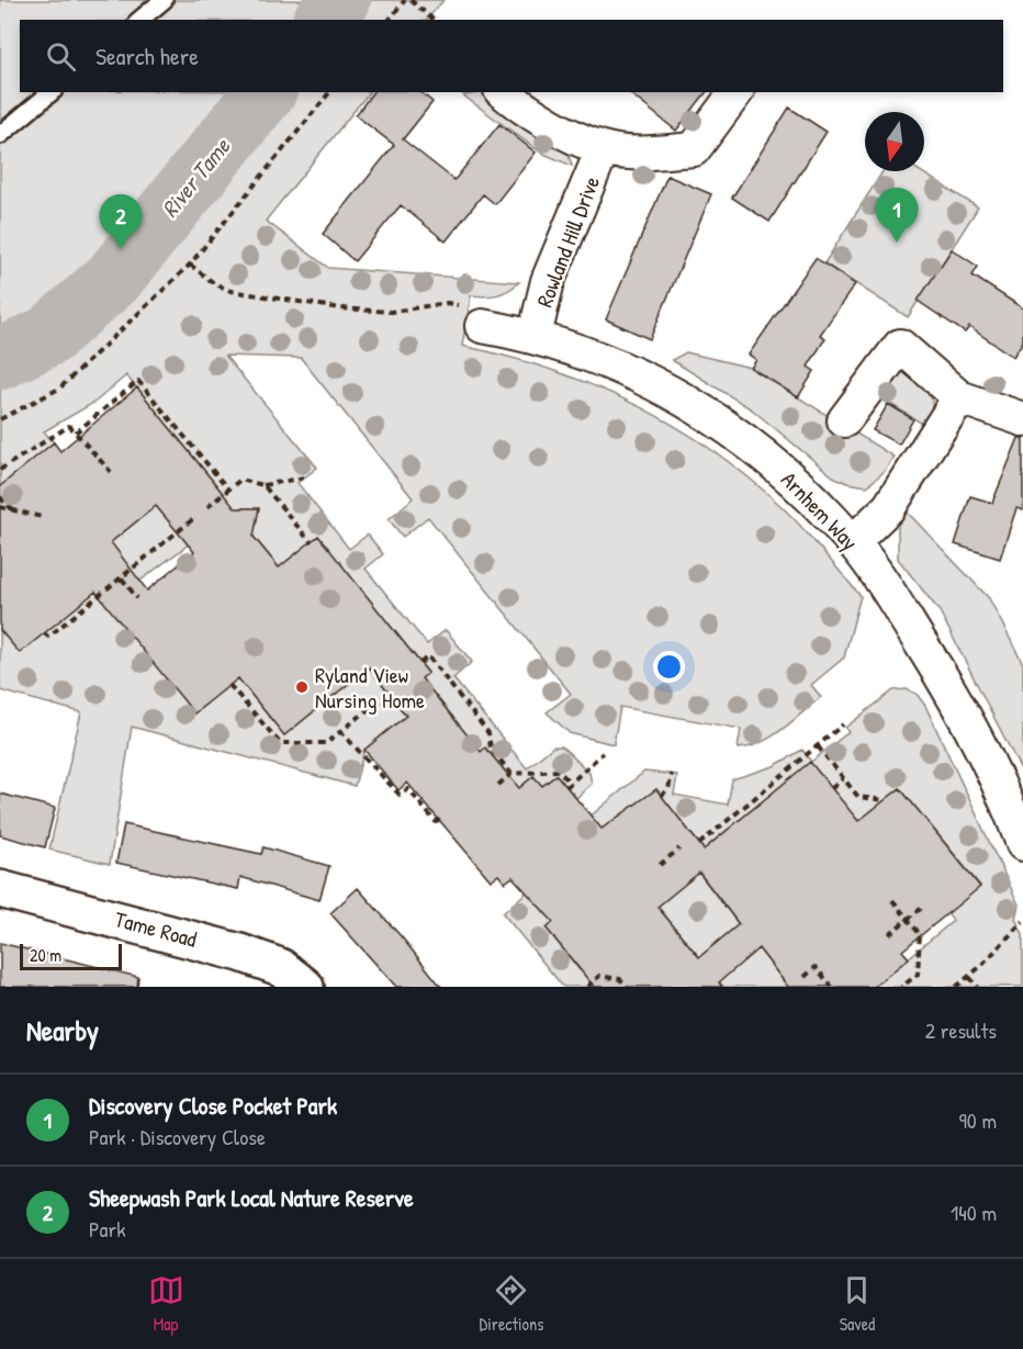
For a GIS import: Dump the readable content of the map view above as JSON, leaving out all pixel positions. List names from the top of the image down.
{
  "streets": {
    "main road": ["Tame Road"],
    "street": ["Rowland Hill Drive", "Arnhem Way"]
  },
  "crossings": [
    ["Rowland Hill Drive", "Arnhem Way"]
  ],
  "water": ["River Tame"],
  "places": ["Ryland View Nursing Home"],
  "scale_bar": "20 m",
  "north": "bottom",
  "page": {
    "search": "Search here",
    "pins": ["1", "2"],
    "scale": "20 m",
    "heading": ["Nearby", "2 results"],
    "list": [
      {
        "mark": "1",
        "name": "Discovery Close Pocket Park",
        "note": "Park · Discovery Close",
        "value": "90 m"
      },
      {
        "mark": "2",
        "name": "Sheepwash Park Local Nature Reserve",
        "note": "Park",
        "value": "140 m"
      }
    ],
    "nav": ["Map", "Directions", "Saved"]
  }
}
